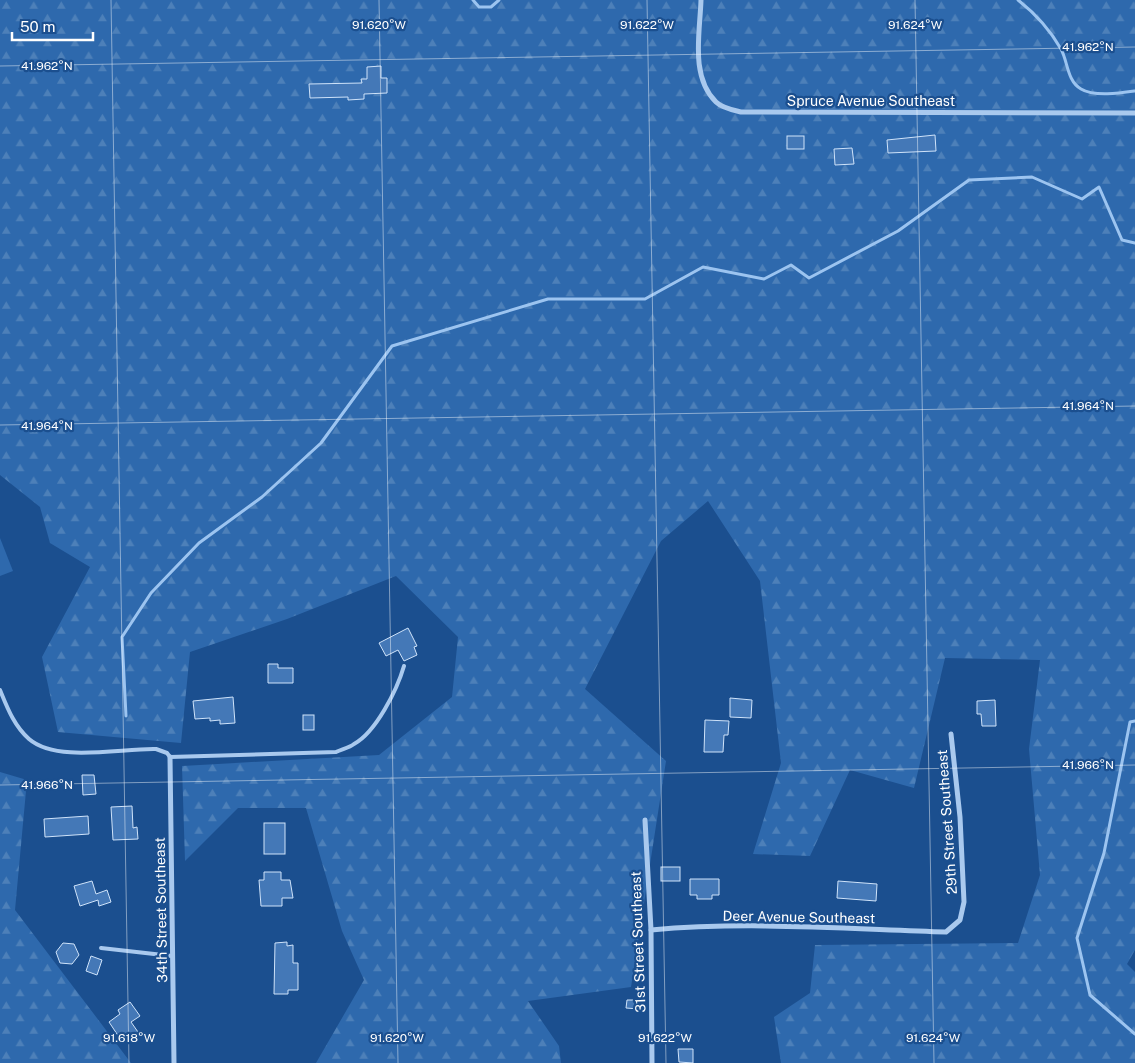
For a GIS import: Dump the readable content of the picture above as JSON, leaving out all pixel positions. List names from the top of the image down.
{
  "streets": {
    "street": [
      "Spruce Avenue Southeast",
      "29th Street Southeast",
      "34th Street Southeast",
      "Deer Avenue Southeast",
      "31st Street Southeast"
    ]
  },
  "crossings": [
    ["29th Street Southeast", "Deer Avenue Southeast"],
    ["Deer Avenue Southeast", "31st Street Southeast"]
  ],
  "scale_bar": "50 m",
  "coordinates": [
    "91.620°W",
    "91.622°W",
    "91.624°W",
    "41.962°N",
    "41.964°N",
    "41.966°N",
    "91.618°W"
  ]
}
